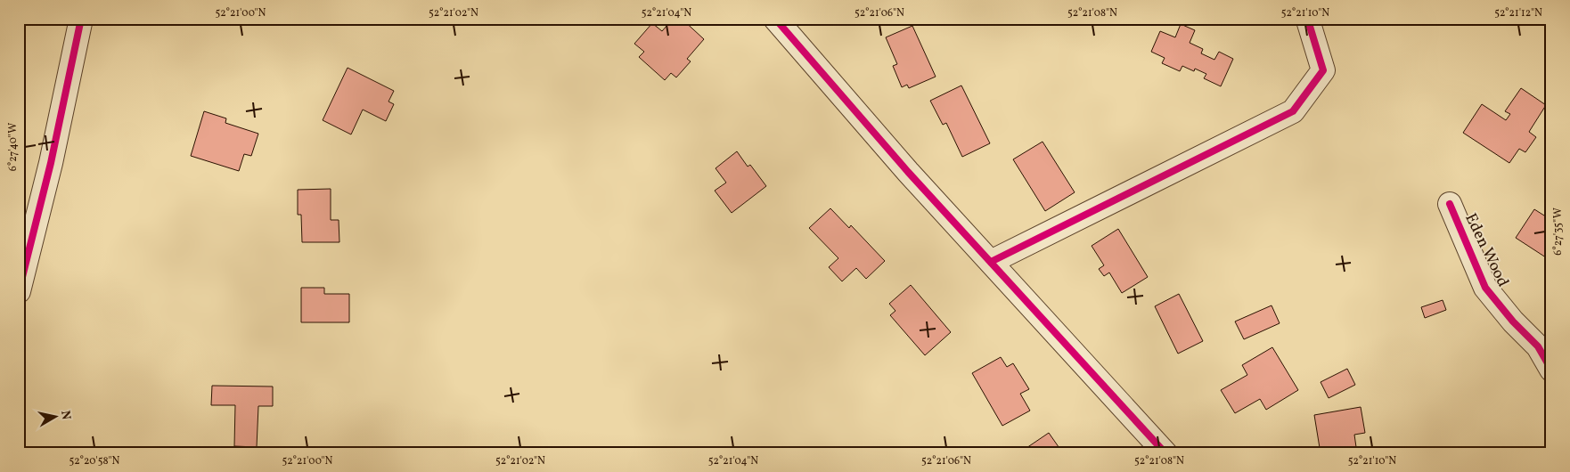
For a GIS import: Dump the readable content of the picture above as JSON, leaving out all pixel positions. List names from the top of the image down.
{
  "streets": {
    "street": ["Eden Wood"]
  },
  "north": "right",
  "coordinates": [
    "52°21'00\"N",
    "52°21'02\"N",
    "52°21'04\"N",
    "52°21'06\"N",
    "52°21'08\"N",
    "52°21'10\"N",
    "52°21'12\"N",
    "6°27'40\"W",
    "6°27'35\"W",
    "52°20'58\"N"
  ]
}
